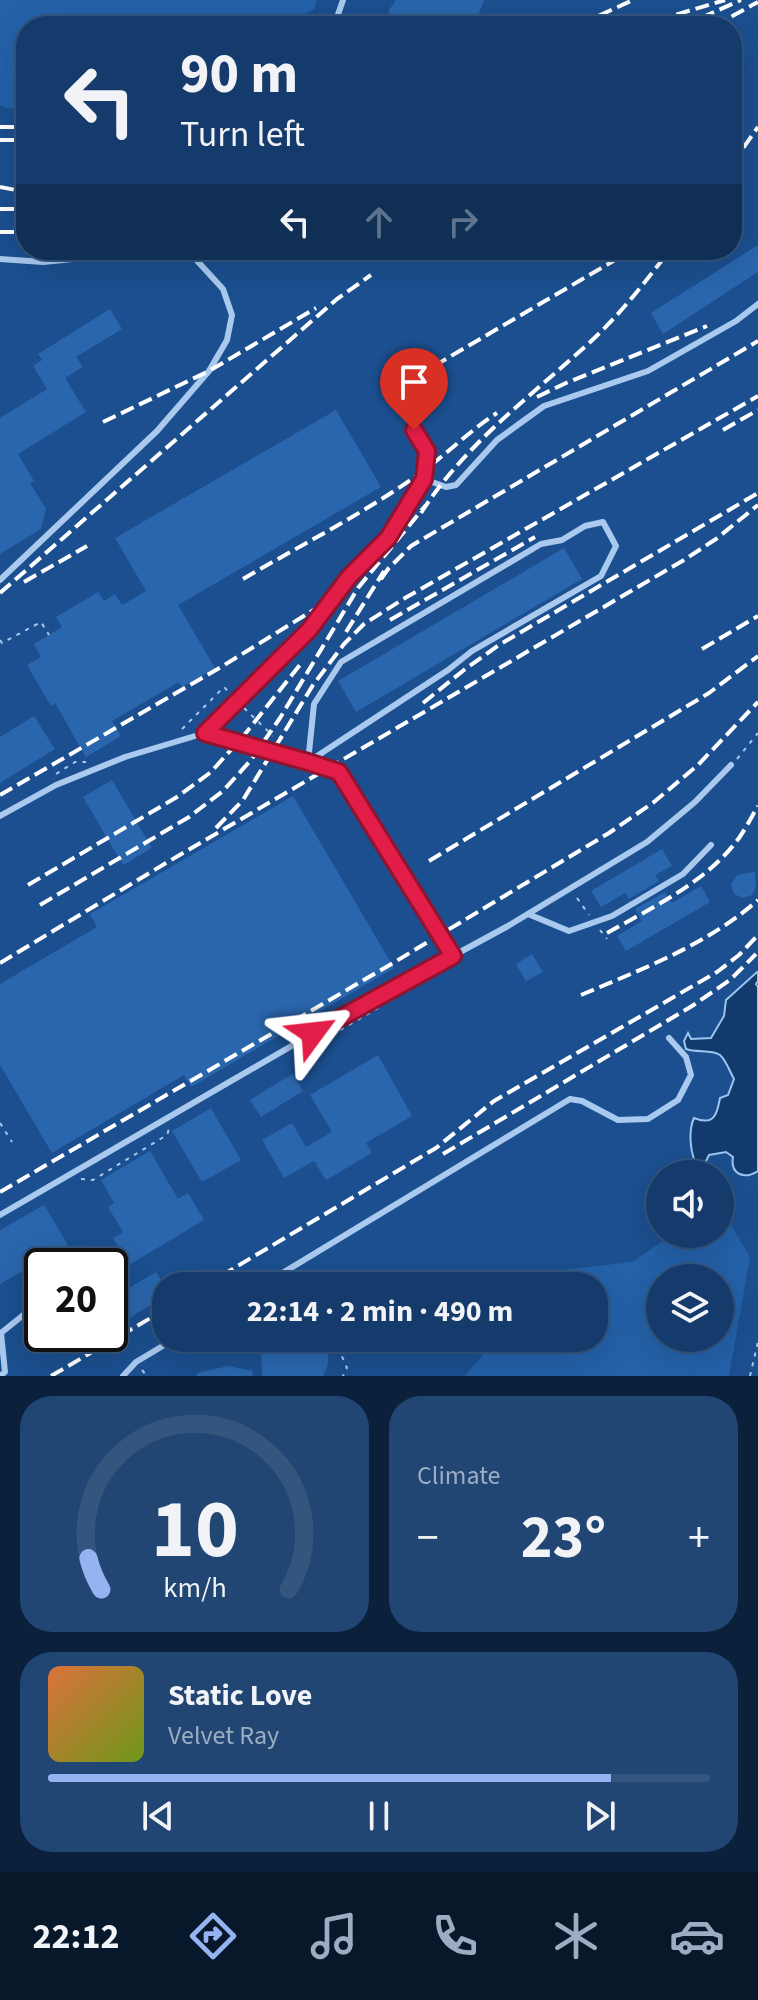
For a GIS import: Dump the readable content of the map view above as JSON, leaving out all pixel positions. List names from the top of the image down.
{
  "page": {
    "turn": ["90 m", "Turn left"],
    "limit": "20",
    "trip": "22:14 · 2 min · 490 m",
    "tile": "Climate",
    "heat": ["−", "23°", "+"],
    "song": ["Static Love", "Velvet Ray"],
    "tabs": "22:12",
    "gauge": ["10", "km/h"]
  }
}
